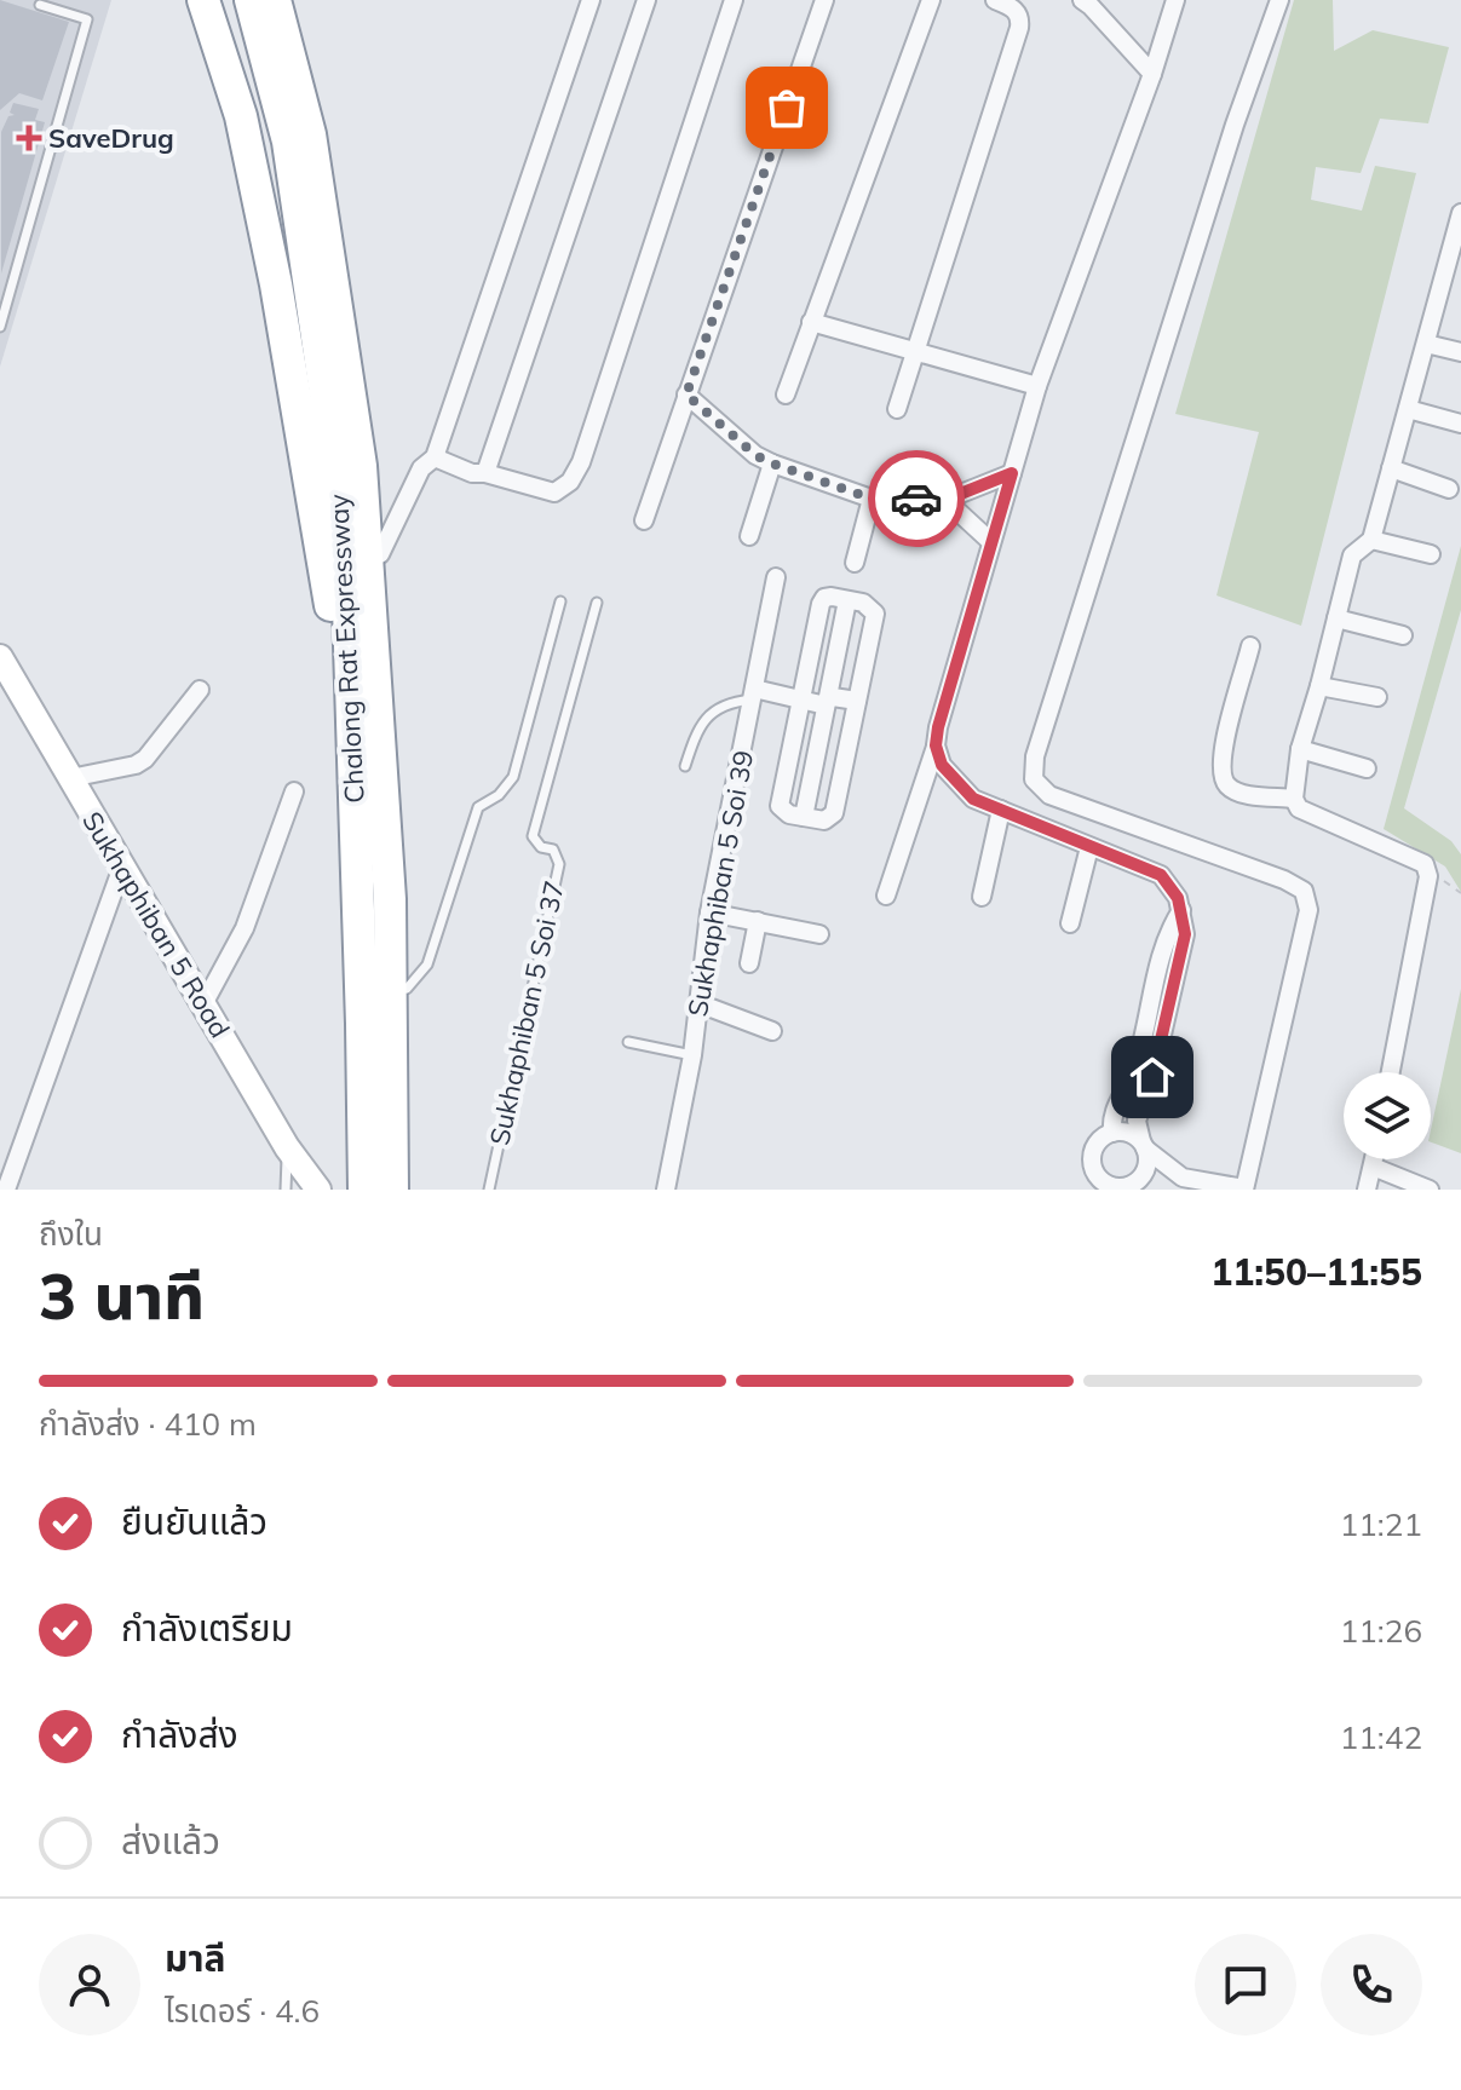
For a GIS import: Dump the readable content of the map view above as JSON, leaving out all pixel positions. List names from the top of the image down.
{
  "streets": {
    "highway": ["Chalong Rat Expressway"],
    "main road": ["Sukhaphiban 5 Road"],
    "street": ["Sukhaphiban 5 Soi 39"],
    "lane": ["Sukhaphiban 5 Soi 37"]
  },
  "places": {
    "health": ["SaveDrug"]
  },
  "page": {
    "heading": ["3 นาที", "ถึงใน", "11:50–11:55"],
    "panel": ["มาลี", "ไรเดอร์ · 4.6"],
    "bar": "กำลังส่ง · 410 m",
    "list": [
      ["ยืนยันแล้ว", "11:21"],
      ["กำลังเตรียม", "11:26"],
      ["กำลังส่ง", "11:42"],
      "ส่งแล้ว"
    ]
  }
}
